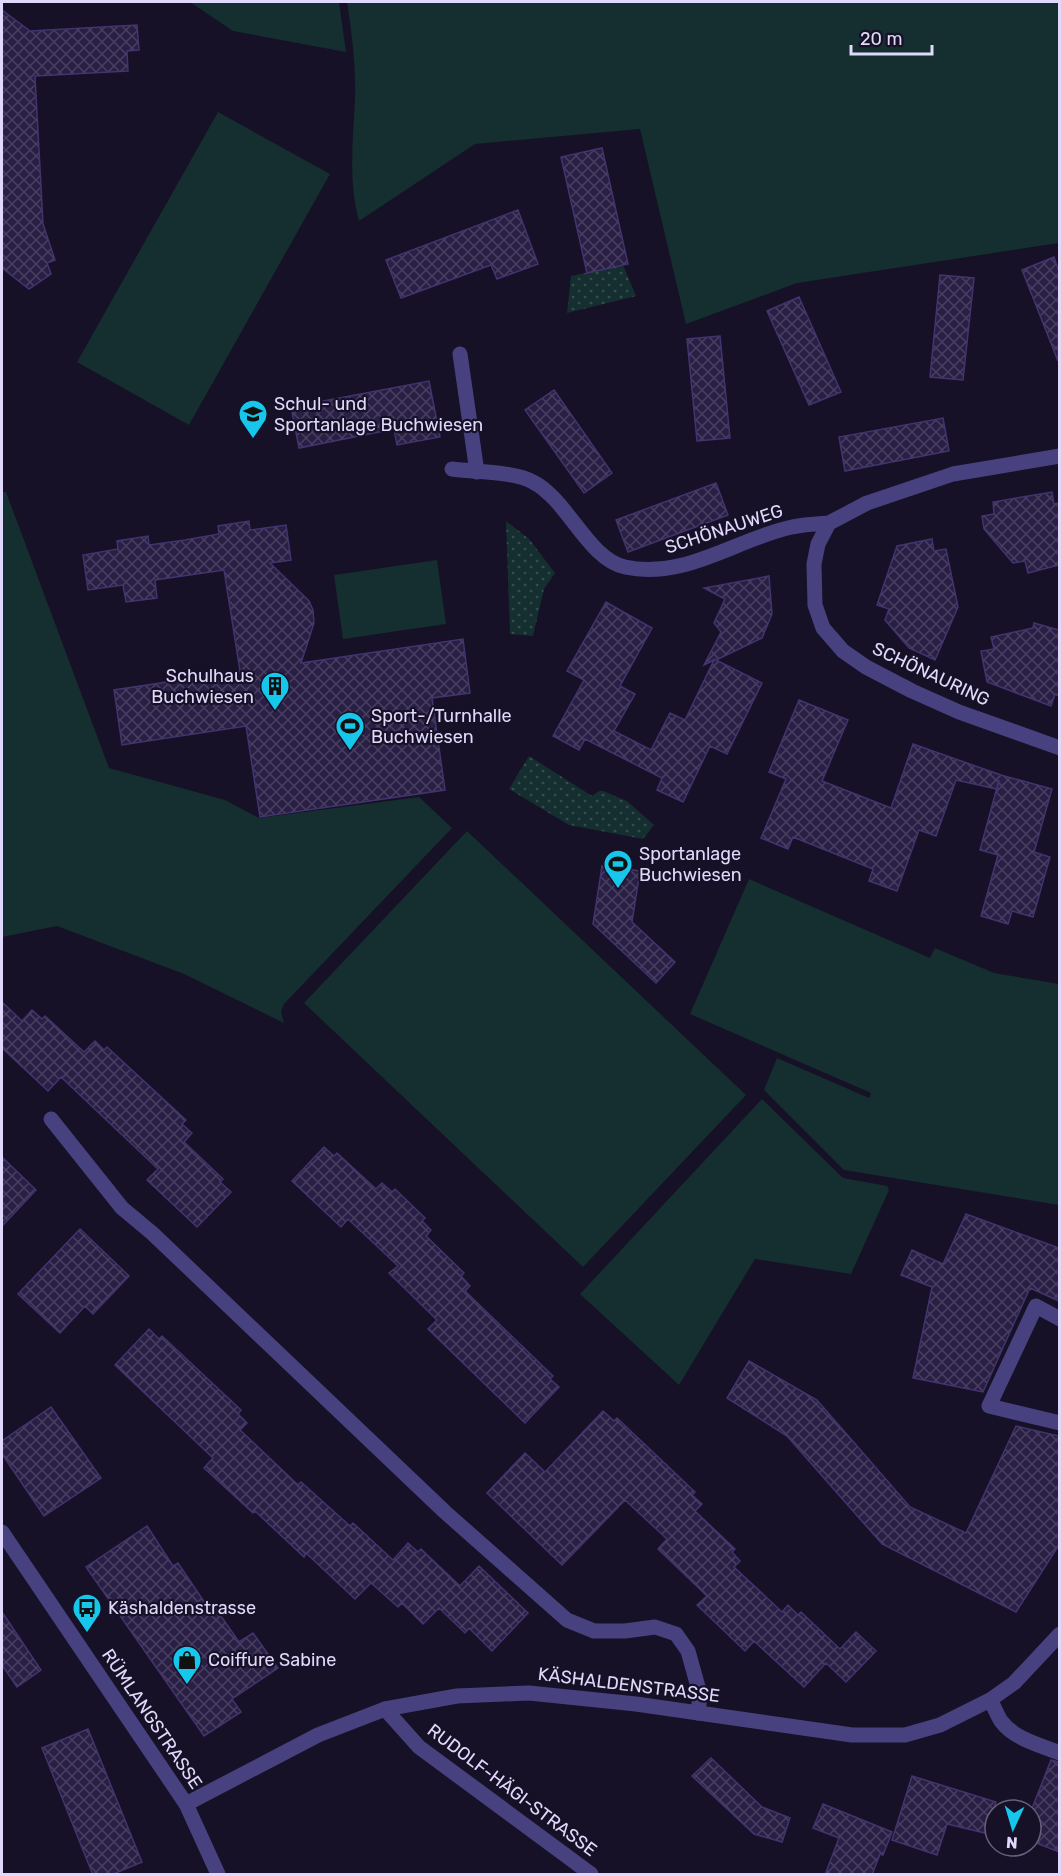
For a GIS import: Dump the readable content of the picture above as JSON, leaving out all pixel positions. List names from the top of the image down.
{
  "streets": {
    "street": [
      "SCHÖNAUWEG",
      "SCHÖNAURING",
      "KÄSHALDENSTRASSE",
      "RÜMLANGSTRASSE",
      "RUDOLF-HÄGI-STRASSE"
    ]
  },
  "crossings": [
    ["SCHÖNAUWEG", "SCHÖNAURING"],
    ["KÄSHALDENSTRASSE", "RÜMLANGSTRASSE"],
    ["KÄSHALDENSTRASSE", "RUDOLF-HÄGI-STRASSE"]
  ],
  "places": {
    "school or university": ["Schul- und Sportanlage Buchwiesen"],
    "building": ["Schulhaus Buchwiesen"],
    "sports": ["Sport-/Turnhalle Buchwiesen", "Sportanlage Buchwiesen"],
    "bus stop": ["Käshaldenstrasse"],
    "shop": ["Coiffure Sabine"]
  },
  "scale_bar": "20 m",
  "north": "bottom"
}
